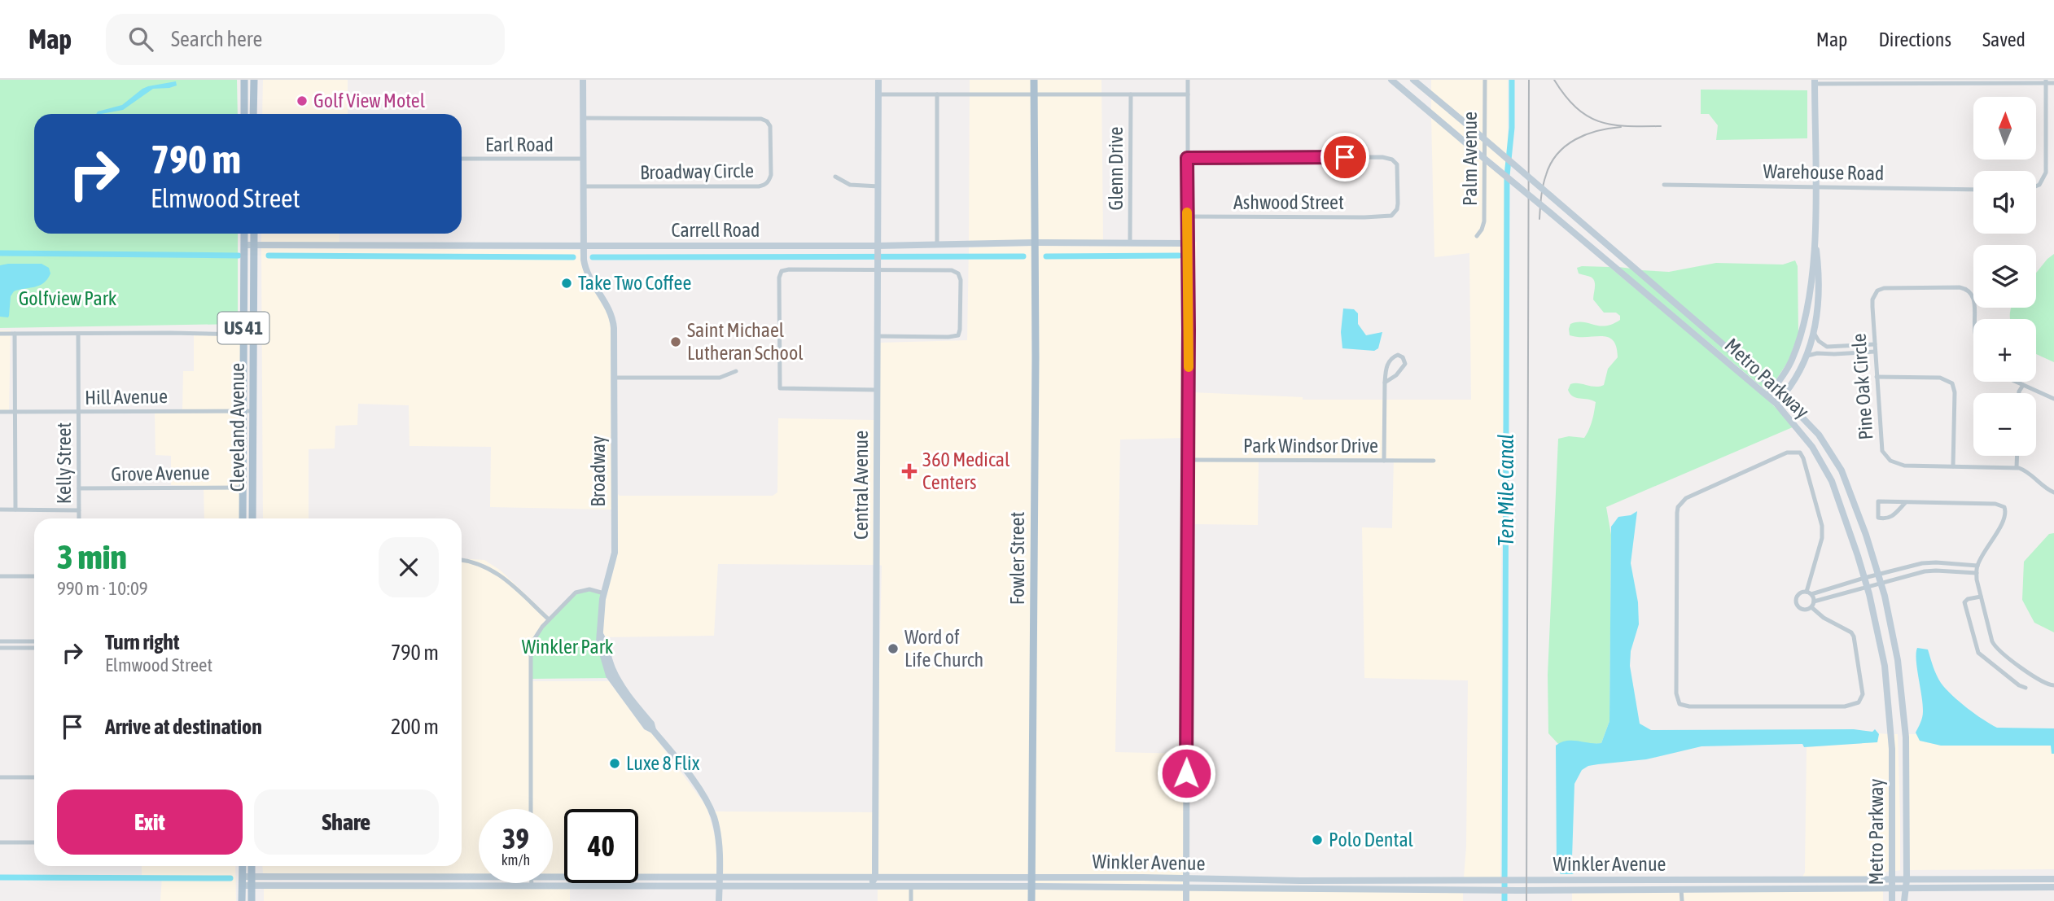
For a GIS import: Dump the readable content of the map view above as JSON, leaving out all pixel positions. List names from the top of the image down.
{
  "streets": {
    "main road": ["US 41", "Cleveland Avenue", "Fowler Street"],
    "street": [
      "Earl Road",
      "Palm Avenue",
      "Glenn Drive",
      "Broadway Circle",
      "Warehouse Road",
      "Ashwood Street",
      "Carrell Road",
      "Metro Parkway",
      "Pine Oak Circle",
      "Hill Avenue",
      "Park Windsor Drive",
      "Kelly Street",
      "Broadway",
      "Grove Avenue",
      "Central Avenue",
      "Winkler Avenue"
    ]
  },
  "crossings": [
    ["Earl Road", "Broadway"],
    ["Glenn Drive", "Carrell Road"],
    ["Broadway Circle", "Broadway"],
    ["Carrell Road", "Cleveland Avenue"],
    ["Carrell Road", "Broadway"],
    ["Carrell Road", "Central Avenue"],
    ["Carrell Road", "Fowler Street"],
    ["Metro Parkway", "Winkler Avenue"],
    ["Hill Avenue", "Cleveland Avenue"],
    ["Hill Avenue", "Kelly Street"],
    ["Cleveland Avenue", "Grove Avenue"],
    ["Kelly Street", "Grove Avenue"],
    ["Broadway", "Winkler Avenue"],
    ["Central Avenue", "Winkler Avenue"],
    ["Fowler Street", "Winkler Avenue"]
  ],
  "water": ["Ten Mile Canal"],
  "parks": ["Golfview Park", "Winkler Park"],
  "places": {
    "other": [
      "Golf View Motel",
      "Take Two Coffee",
      "Saint Michael Lutheran School",
      "Word of Life Church",
      "Luxe 8 Flix",
      "Polo Dental"
    ],
    "health": ["360 Medical Centers"]
  },
  "north": "top",
  "page": {
    "header": "Map",
    "search": "Search here",
    "nav": ["Map", "Directions", "Saved"],
    "map_buttons": ["+", "−"],
    "turn": ["790 m", "Elmwood Street"],
    "heading": ["3 min", "990 m · 10:09"],
    "list": [
      {
        "name": "Turn right",
        "note": "Elmwood Street",
        "value": "790 m"
      },
      {
        "name": "Arrive at destination",
        "value": "200 m"
      }
    ],
    "buttons": ["Exit", "Share"],
    "speed": "39 km/h",
    "limit": "40"
  }
}
